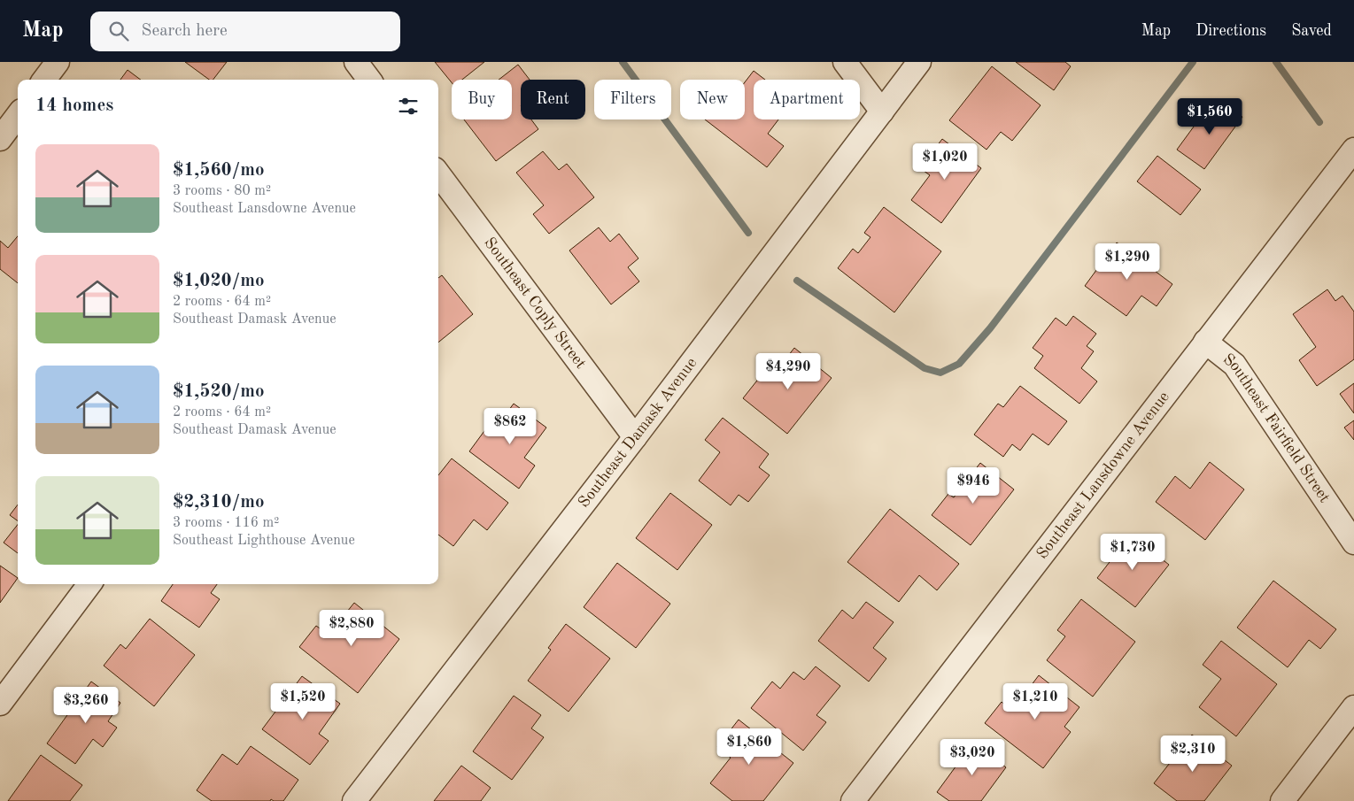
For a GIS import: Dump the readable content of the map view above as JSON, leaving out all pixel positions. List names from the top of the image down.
{
  "streets": {
    "street": [
      "Southeast Coply Street",
      "Southeast Fairfield Street",
      "Southeast Damask Avenue",
      "Southeast Lansdowne Avenue"
    ]
  },
  "crossings": [
    ["Southeast Coply Street", "Southeast Damask Avenue"],
    ["Southeast Fairfield Street", "Southeast Lansdowne Avenue"]
  ],
  "page": {
    "header": "Map",
    "search": "Search here",
    "nav": ["Map", "Directions", "Saved"],
    "chip": [
      "Buy",
      "Rent",
      "Filters",
      "New",
      "Apartment"
    ],
    "heading": "14 homes",
    "price": [
      "$1,560",
      "$1,020",
      "$1,290",
      "$4,290",
      "$862",
      "$946",
      "$1,730",
      "$2,880",
      "$1,520",
      "$1,210",
      "$3,260",
      "$1,860",
      "$2,310",
      "$3,020"
    ],
    "list": [
      {
        "name": "$1,560/mo",
        "note": "3 rooms · 80 m² · Southeast Lansdowne Avenue"
      },
      {
        "name": "$1,020/mo",
        "note": "2 rooms · 64 m² · Southeast Damask Avenue"
      },
      {
        "name": "$1,520/mo",
        "note": "2 rooms · 64 m² · Southeast Damask Avenue"
      },
      {
        "name": "$2,310/mo",
        "note": "3 rooms · 116 m² · Southeast Lighthouse Avenue"
      }
    ]
  }
}
